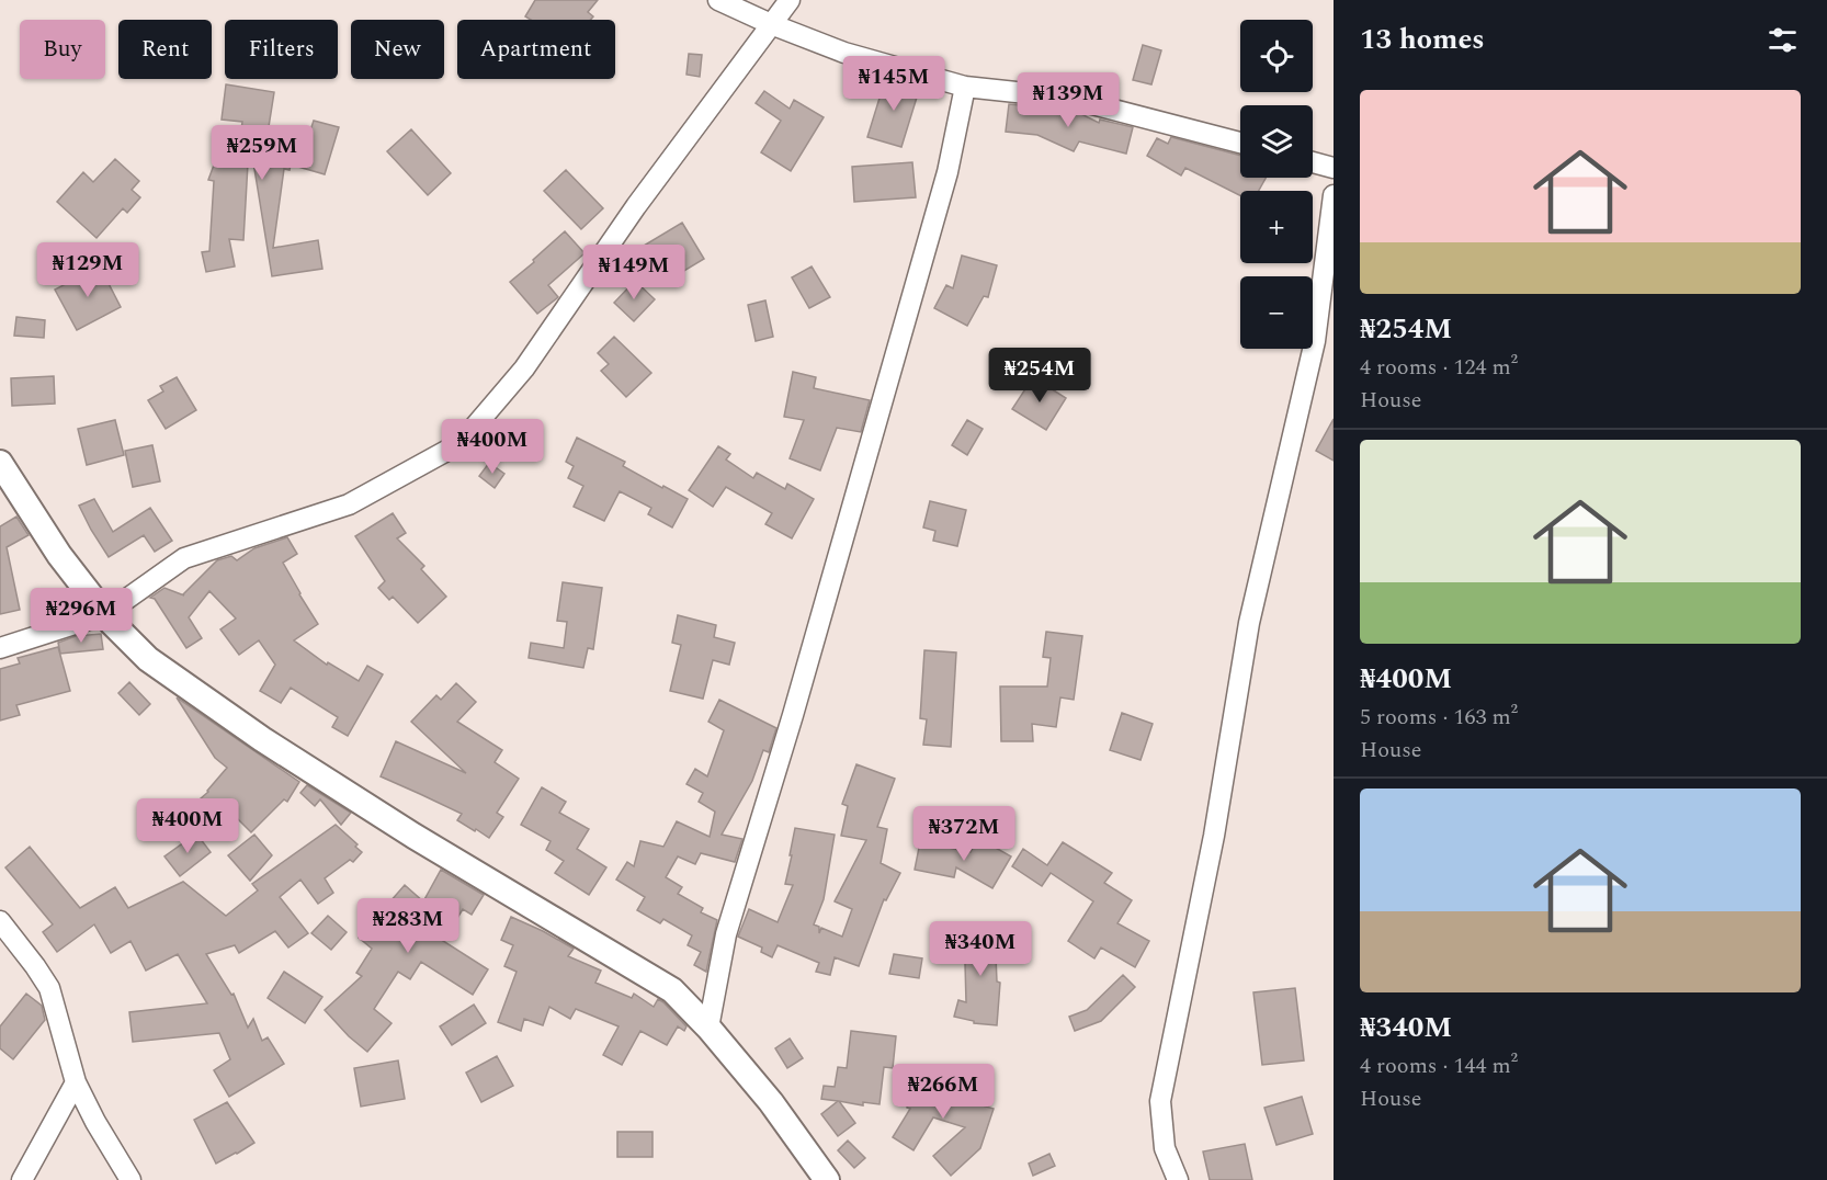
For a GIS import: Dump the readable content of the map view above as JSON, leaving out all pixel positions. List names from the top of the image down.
{
  "page": {
    "heading": "13 homes",
    "map_buttons": ["+", "−"],
    "chip": [
      "Buy",
      "Rent",
      "Filters",
      "New",
      "Apartment"
    ],
    "price": [
      "₦145M",
      "₦139M",
      "₦259M",
      "₦129M",
      "₦149M",
      "₦254M",
      "₦400M",
      "₦296M",
      "₦400M",
      "₦372M",
      "₦283M",
      "₦340M",
      "₦266M"
    ],
    "list": [
      {
        "name": "₦254M",
        "note": "4 rooms · 124 m² · House"
      },
      {
        "name": "₦400M",
        "note": "5 rooms · 163 m² · House"
      },
      {
        "name": "₦340M",
        "note": "4 rooms · 144 m² · House"
      }
    ]
  }
}
